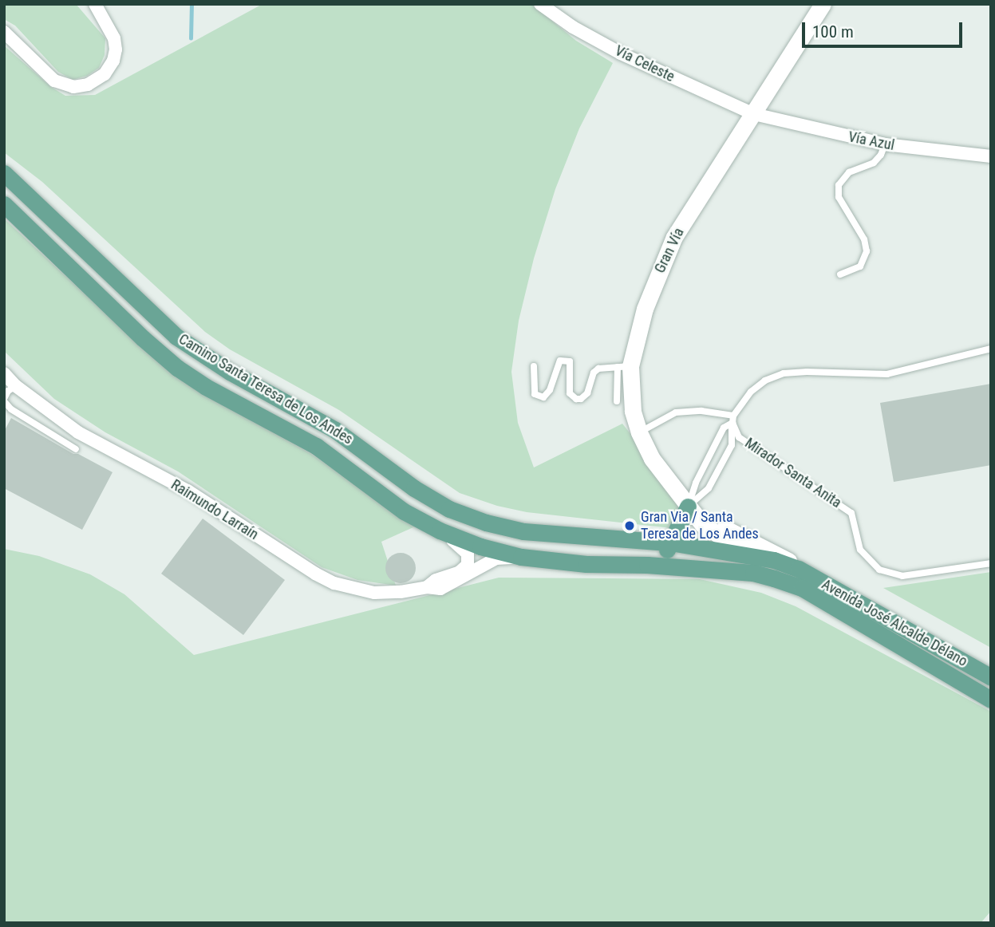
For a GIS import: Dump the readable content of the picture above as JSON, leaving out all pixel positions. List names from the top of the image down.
{
  "streets": {
    "main road": ["Gran Vía", "Camino Santa Teresa de Los Andes", "Avenida José Alcalde Délano"],
    "street": ["Vía Celeste", "Vía Azul", "Raimundo Larraín"],
    "lane": ["Mirador Santa Anita"]
  },
  "crossings": [
    ["Vía Celeste", "Vía Azul"],
    ["Vía Celeste", "Gran Vía"],
    ["Vía Azul", "Gran Vía"],
    ["Gran Vía", "Camino Santa Teresa de Los Andes"],
    ["Gran Vía", "Mirador Santa Anita"],
    ["Gran Vía", "Avenida José Alcalde Délano"],
    ["Camino Santa Teresa de Los Andes", "Raimundo Larraín"],
    ["Camino Santa Teresa de Los Andes", "Avenida José Alcalde Délano"]
  ],
  "places": ["Gran Via / Santa Teresa de Los Andes"],
  "scale_bar": "100 m"
}
